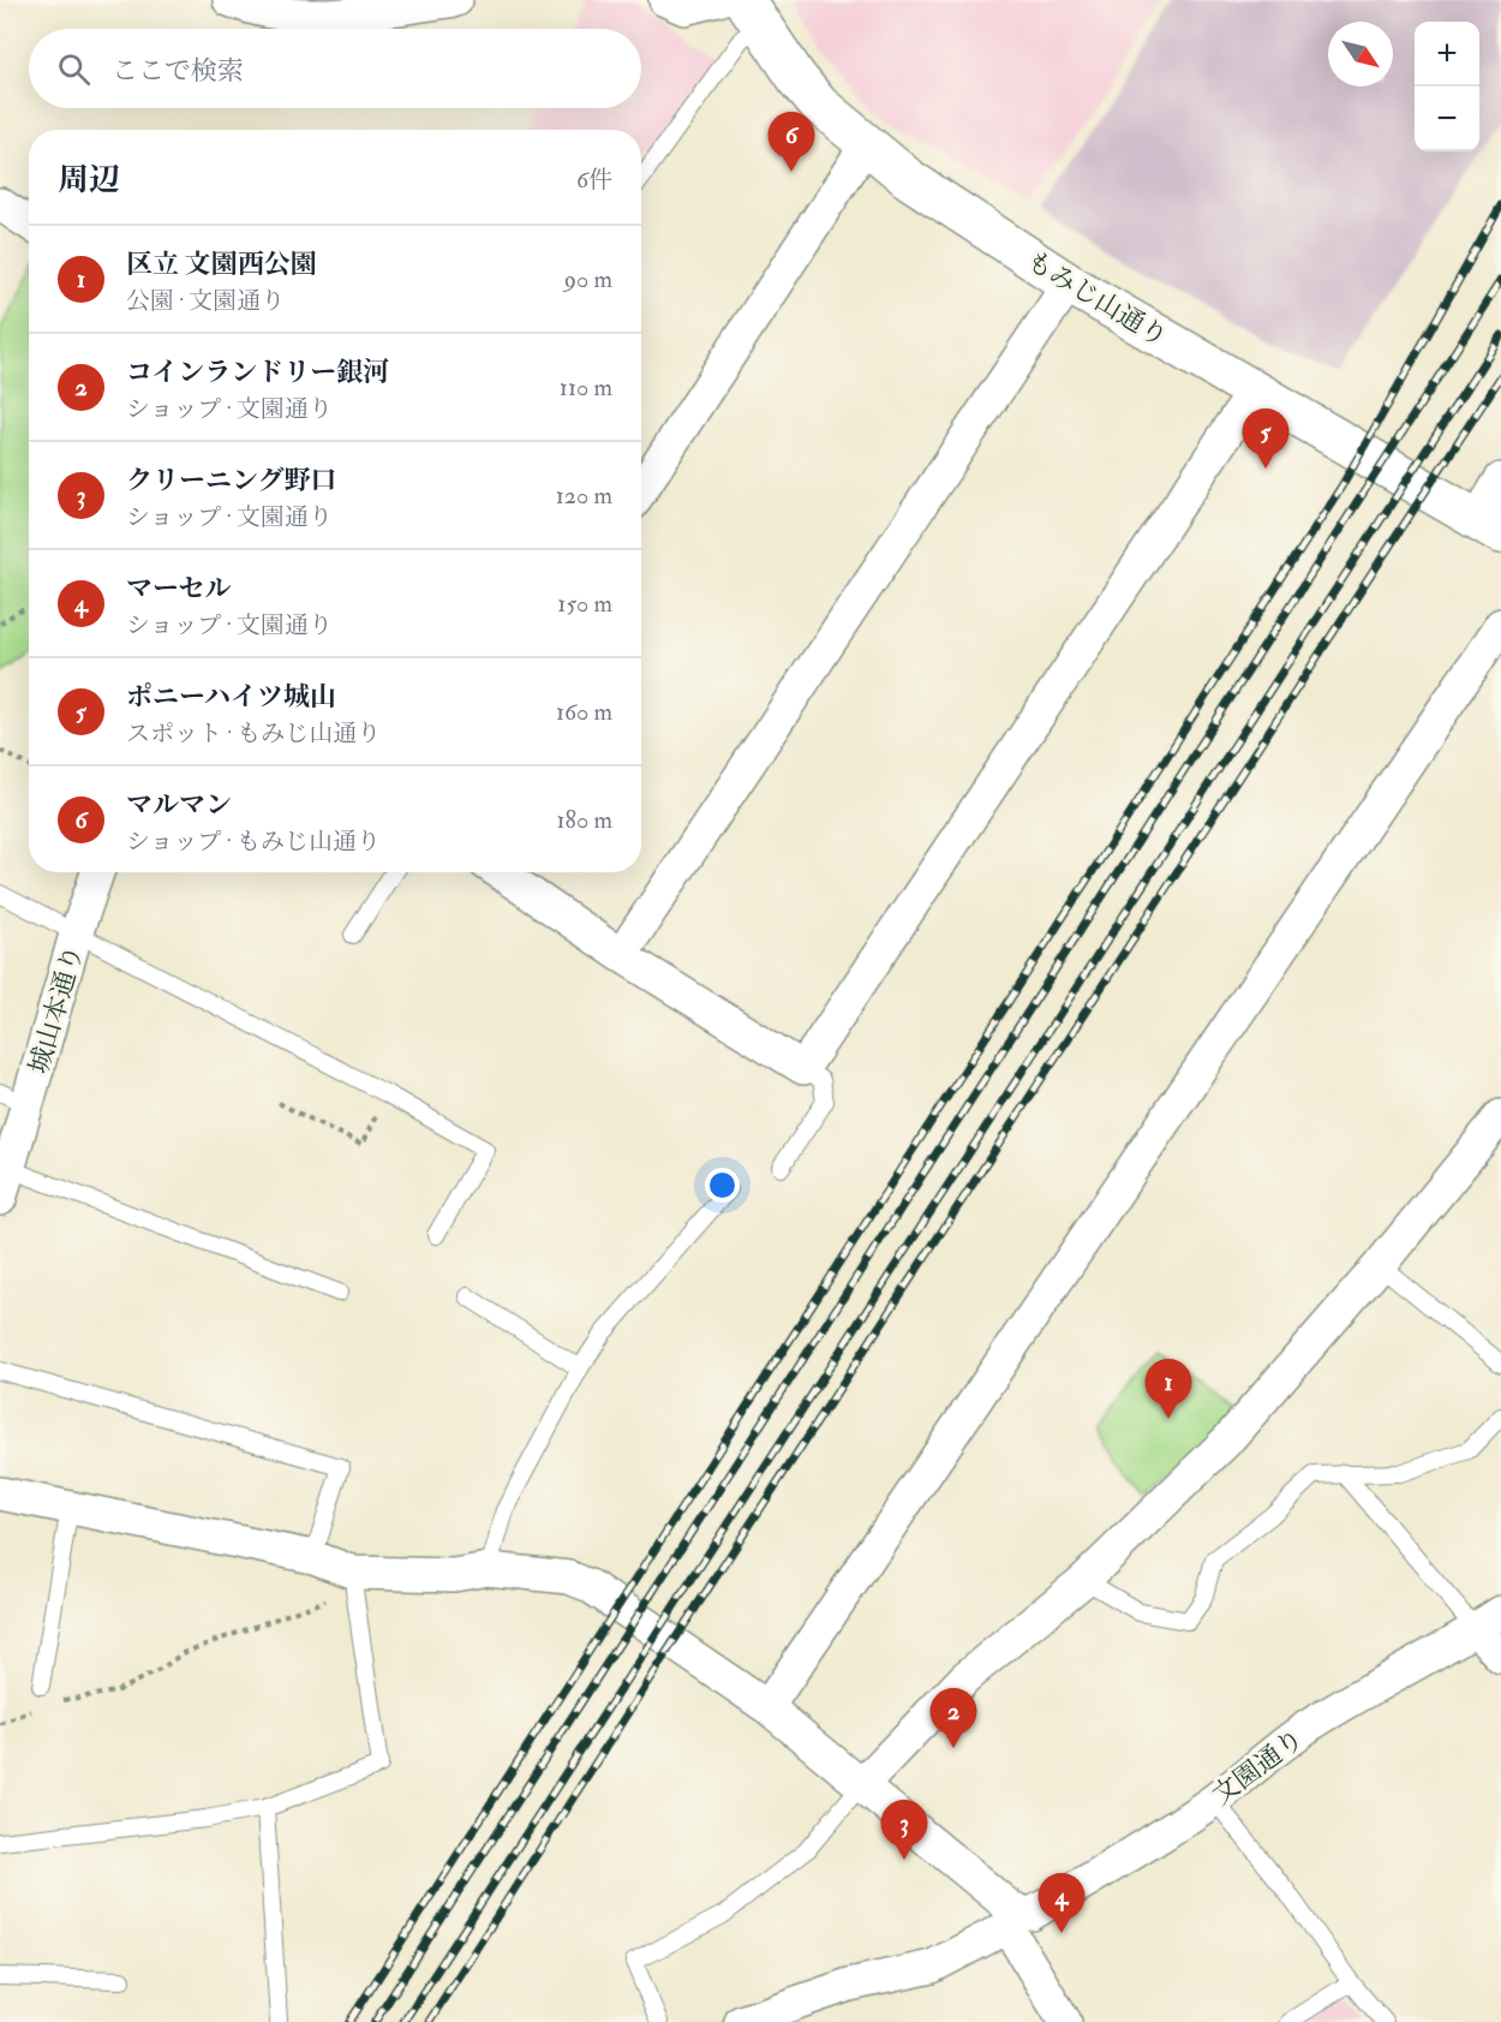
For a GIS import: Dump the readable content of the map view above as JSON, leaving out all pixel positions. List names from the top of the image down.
{
  "streets": {
    "street": ["もみじ山通り", "城山本通り", "文園通り"]
  },
  "north": "bottom right",
  "page": {
    "map_buttons": ["+", "−"],
    "search": "ここで検索",
    "pins": [
      "6",
      "5",
      "1",
      "2",
      "3",
      "4"
    ],
    "heading": ["周辺", "6件"],
    "list": [
      {
        "mark": "1",
        "name": "区立 文園西公園",
        "note": "公園 · 文園通り",
        "value": "90 m"
      },
      {
        "mark": "2",
        "name": "コインランドリー銀河",
        "note": "ショップ · 文園通り",
        "value": "110 m"
      },
      {
        "mark": "3",
        "name": "クリーニング野口",
        "note": "ショップ · 文園通り",
        "value": "120 m"
      },
      {
        "mark": "4",
        "name": "マーセル",
        "note": "ショップ · 文園通り",
        "value": "150 m"
      },
      {
        "mark": "5",
        "name": "ポニーハイツ城山",
        "note": "スポット · もみじ山通り",
        "value": "160 m"
      },
      {
        "mark": "6",
        "name": "マルマン",
        "note": "ショップ · もみじ山通り",
        "value": "180 m"
      }
    ]
  }
}
